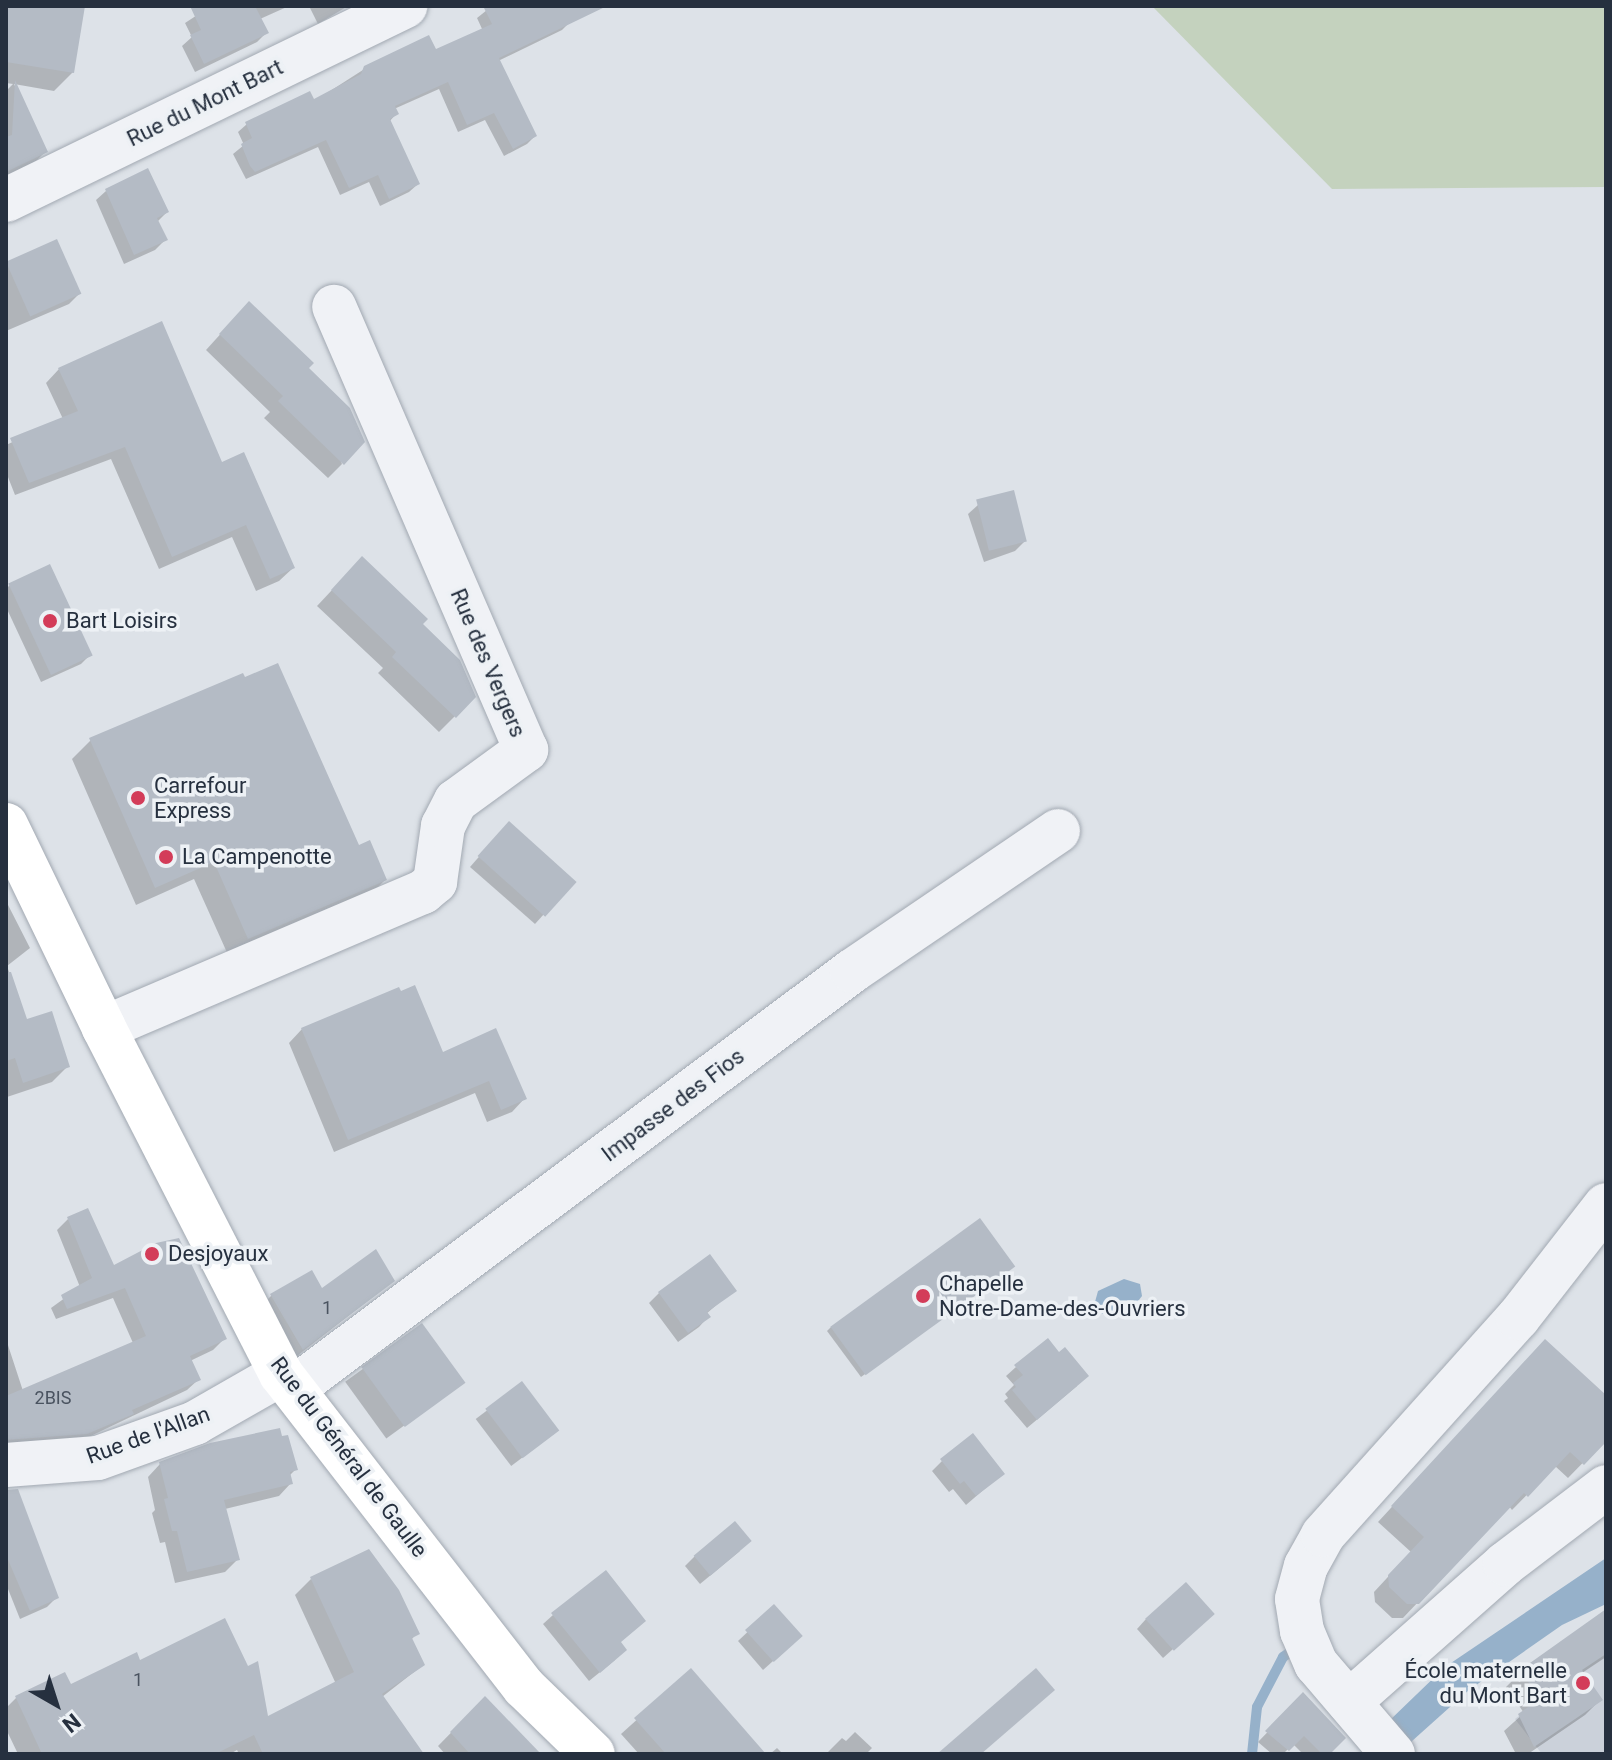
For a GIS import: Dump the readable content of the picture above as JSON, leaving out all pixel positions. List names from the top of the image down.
{
  "streets": {
    "main road": ["Rue du Général de Gaulle"],
    "street": [
      "Rue du Mont Bart",
      "Rue des Vergers",
      "Impasse des Fios",
      "Rue de l'Allan"
    ]
  },
  "crossings": [
    ["Rue des Vergers", "Rue du Général de Gaulle"],
    ["Impasse des Fios", "Rue de l'Allan"],
    ["Impasse des Fios", "Rue du Général de Gaulle"],
    ["Rue de l'Allan", "Rue du Général de Gaulle"]
  ],
  "places": [
    "Bart Loisirs",
    "Carrefour Express",
    "La Campenotte",
    "Desjoyaux",
    "Chapelle Notre-Dame-des-Ouvriers",
    "École maternelle du Mont Bart"
  ],
  "house_numbers": ["1", "2BIS", "1"],
  "north": "bottom right"
}
